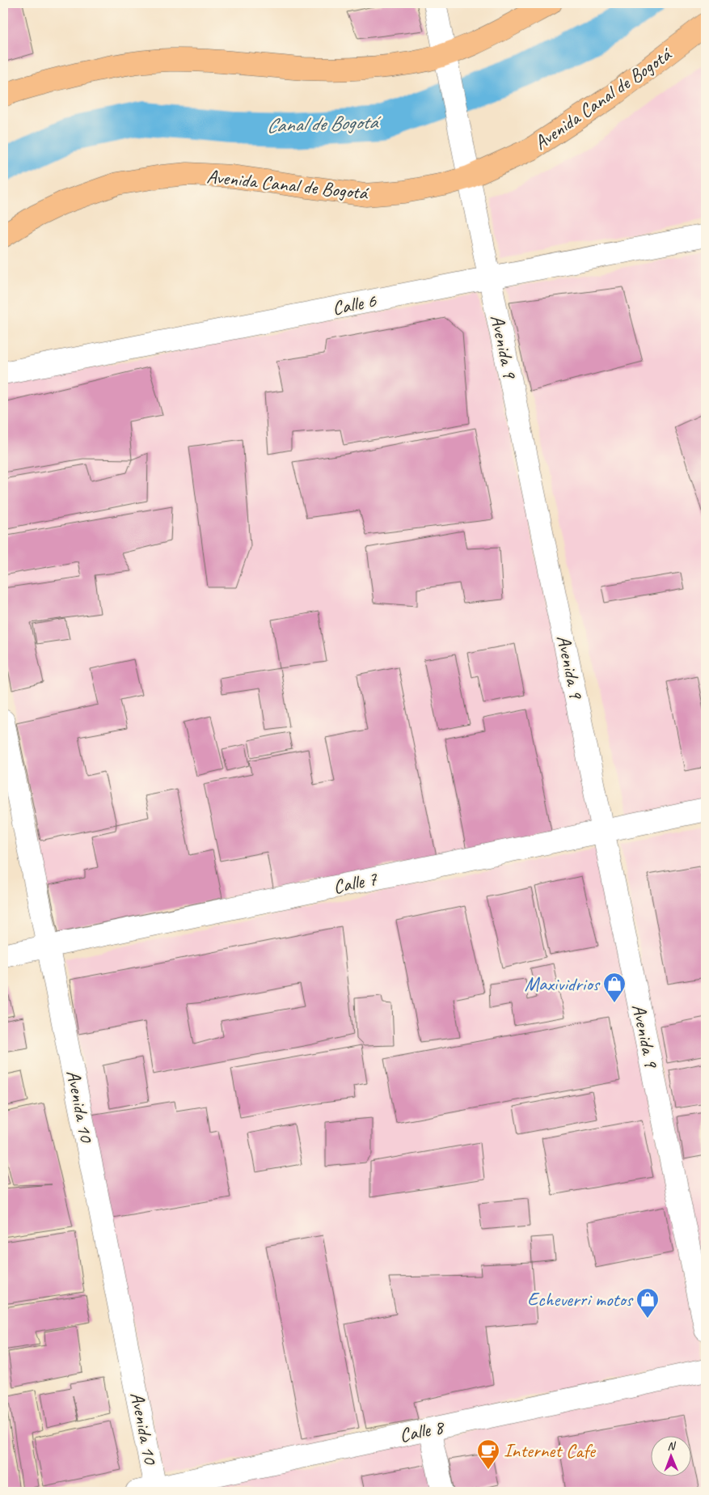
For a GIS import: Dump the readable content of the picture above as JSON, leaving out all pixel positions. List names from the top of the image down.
{
  "streets": {
    "main road": ["Avenida Canal de Bogotá"],
    "street": [
      "Calle 6",
      "Avenida 9",
      "Calle 7",
      "Avenida 10",
      "Calle 8"
    ]
  },
  "crossings": [
    ["Avenida Canal de Bogotá", "Avenida 9"],
    ["Calle 6", "Avenida 9"],
    ["Avenida 9", "Calle 7"],
    ["Calle 7", "Avenida 10"],
    ["Avenida 10", "Calle 8"]
  ],
  "water": ["Canal de Bogotá"],
  "places": {
    "shop": ["Maxividrios", "Echeverri motos"],
    "cafe": ["Internet Cafe"]
  },
  "north": "top"
}
